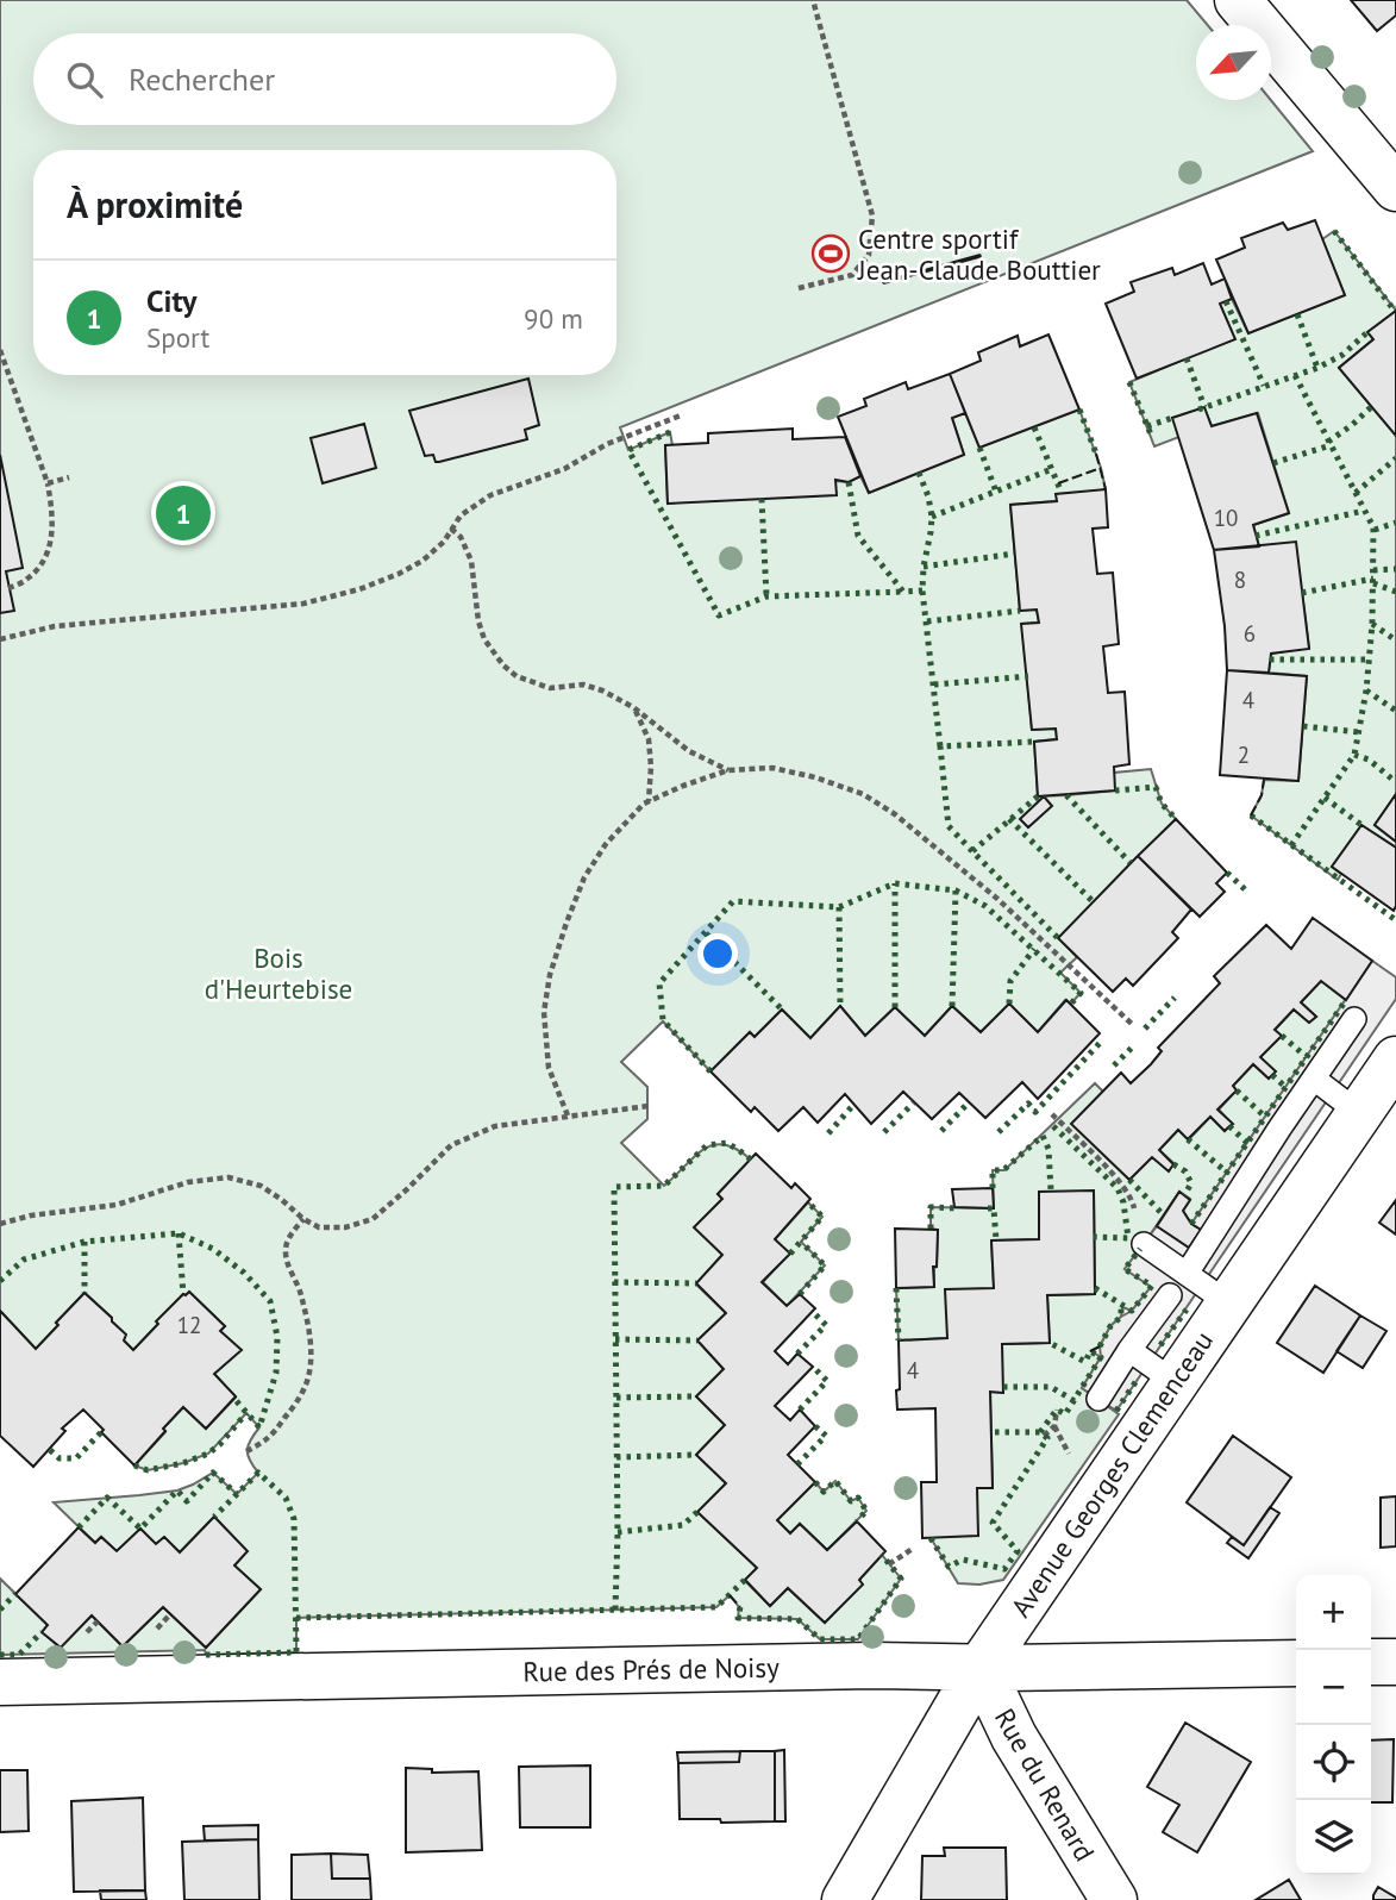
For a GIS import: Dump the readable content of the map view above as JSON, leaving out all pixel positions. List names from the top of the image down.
{
  "streets": {
    "street": ["Avenue Georges Clemenceau", "Rue des Prés de Noisy", "Rue du Renard"]
  },
  "crossings": [
    ["Avenue Georges Clemenceau", "Rue des Prés de Noisy"],
    ["Avenue Georges Clemenceau", "Rue du Renard"],
    ["Rue des Prés de Noisy", "Rue du Renard"]
  ],
  "parks": ["Bois d'Heurtebise"],
  "places": {
    "sports": ["Centre sportif Jean-Claude Bouttier"]
  },
  "house_numbers": [
    "10",
    "8",
    "6",
    "4",
    "2",
    "12",
    "4"
  ],
  "north": "bottom left",
  "page": {
    "search": "Rechercher",
    "heading": "À proximité",
    "list": [
      {
        "mark": "1",
        "name": "City",
        "note": "Sport",
        "value": "90 m"
      }
    ],
    "pins": "1",
    "map_buttons": ["+", "−"]
  }
}
